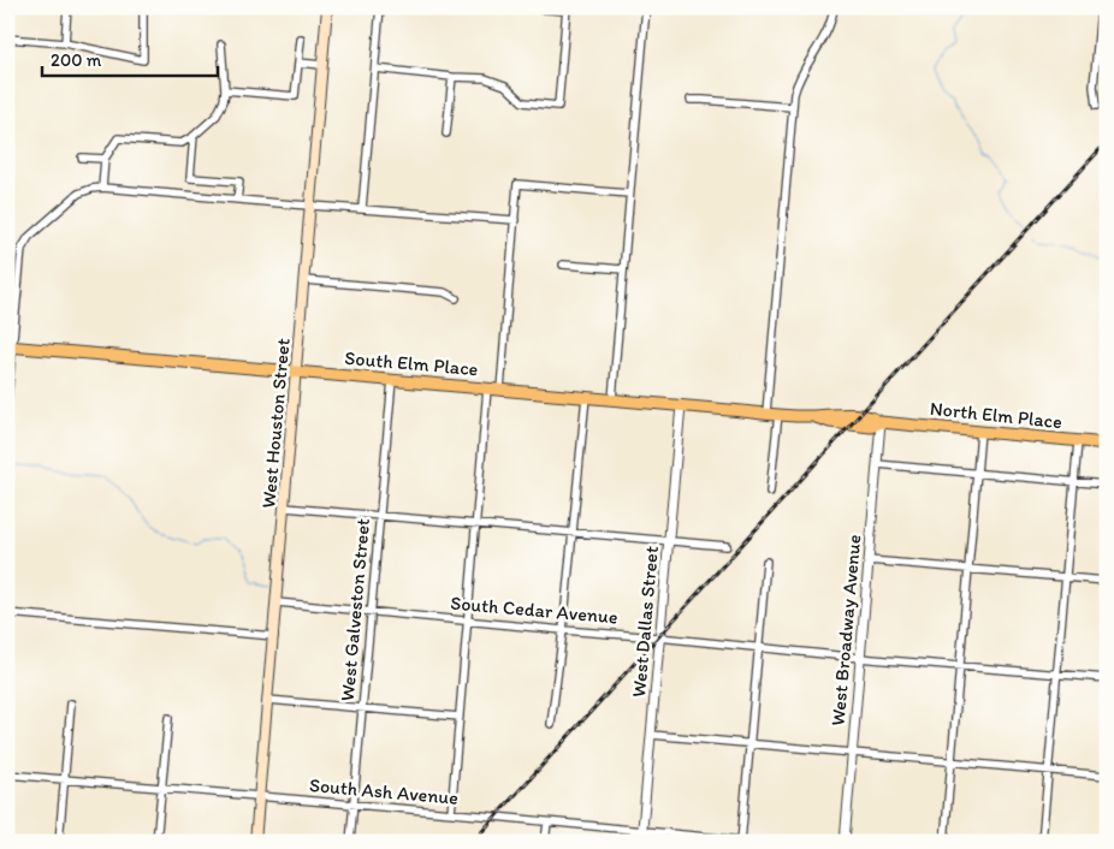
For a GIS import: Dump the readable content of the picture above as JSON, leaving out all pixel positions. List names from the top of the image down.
{
  "streets": {
    "main road": ["South Elm Place", "North Elm Place", "West Houston Street"],
    "street": [
      "West Galveston Street",
      "South Cedar Avenue",
      "West Dallas Street",
      "West Broadway Avenue",
      "South Ash Avenue"
    ]
  },
  "crossings": [
    ["South Elm Place", "North Elm Place"],
    ["South Elm Place", "West Houston Street"],
    ["South Elm Place", "West Galveston Street"],
    ["South Elm Place", "West Dallas Street"],
    ["South Elm Place", "West Broadway Avenue"],
    ["North Elm Place", "West Broadway Avenue"],
    ["West Houston Street", "South Cedar Avenue"],
    ["West Houston Street", "South Ash Avenue"],
    ["West Galveston Street", "South Cedar Avenue"],
    ["West Galveston Street", "South Ash Avenue"],
    ["South Cedar Avenue", "West Dallas Street"],
    ["South Cedar Avenue", "West Broadway Avenue"],
    ["West Dallas Street", "South Ash Avenue"]
  ],
  "scale_bar": "200 m"
}
